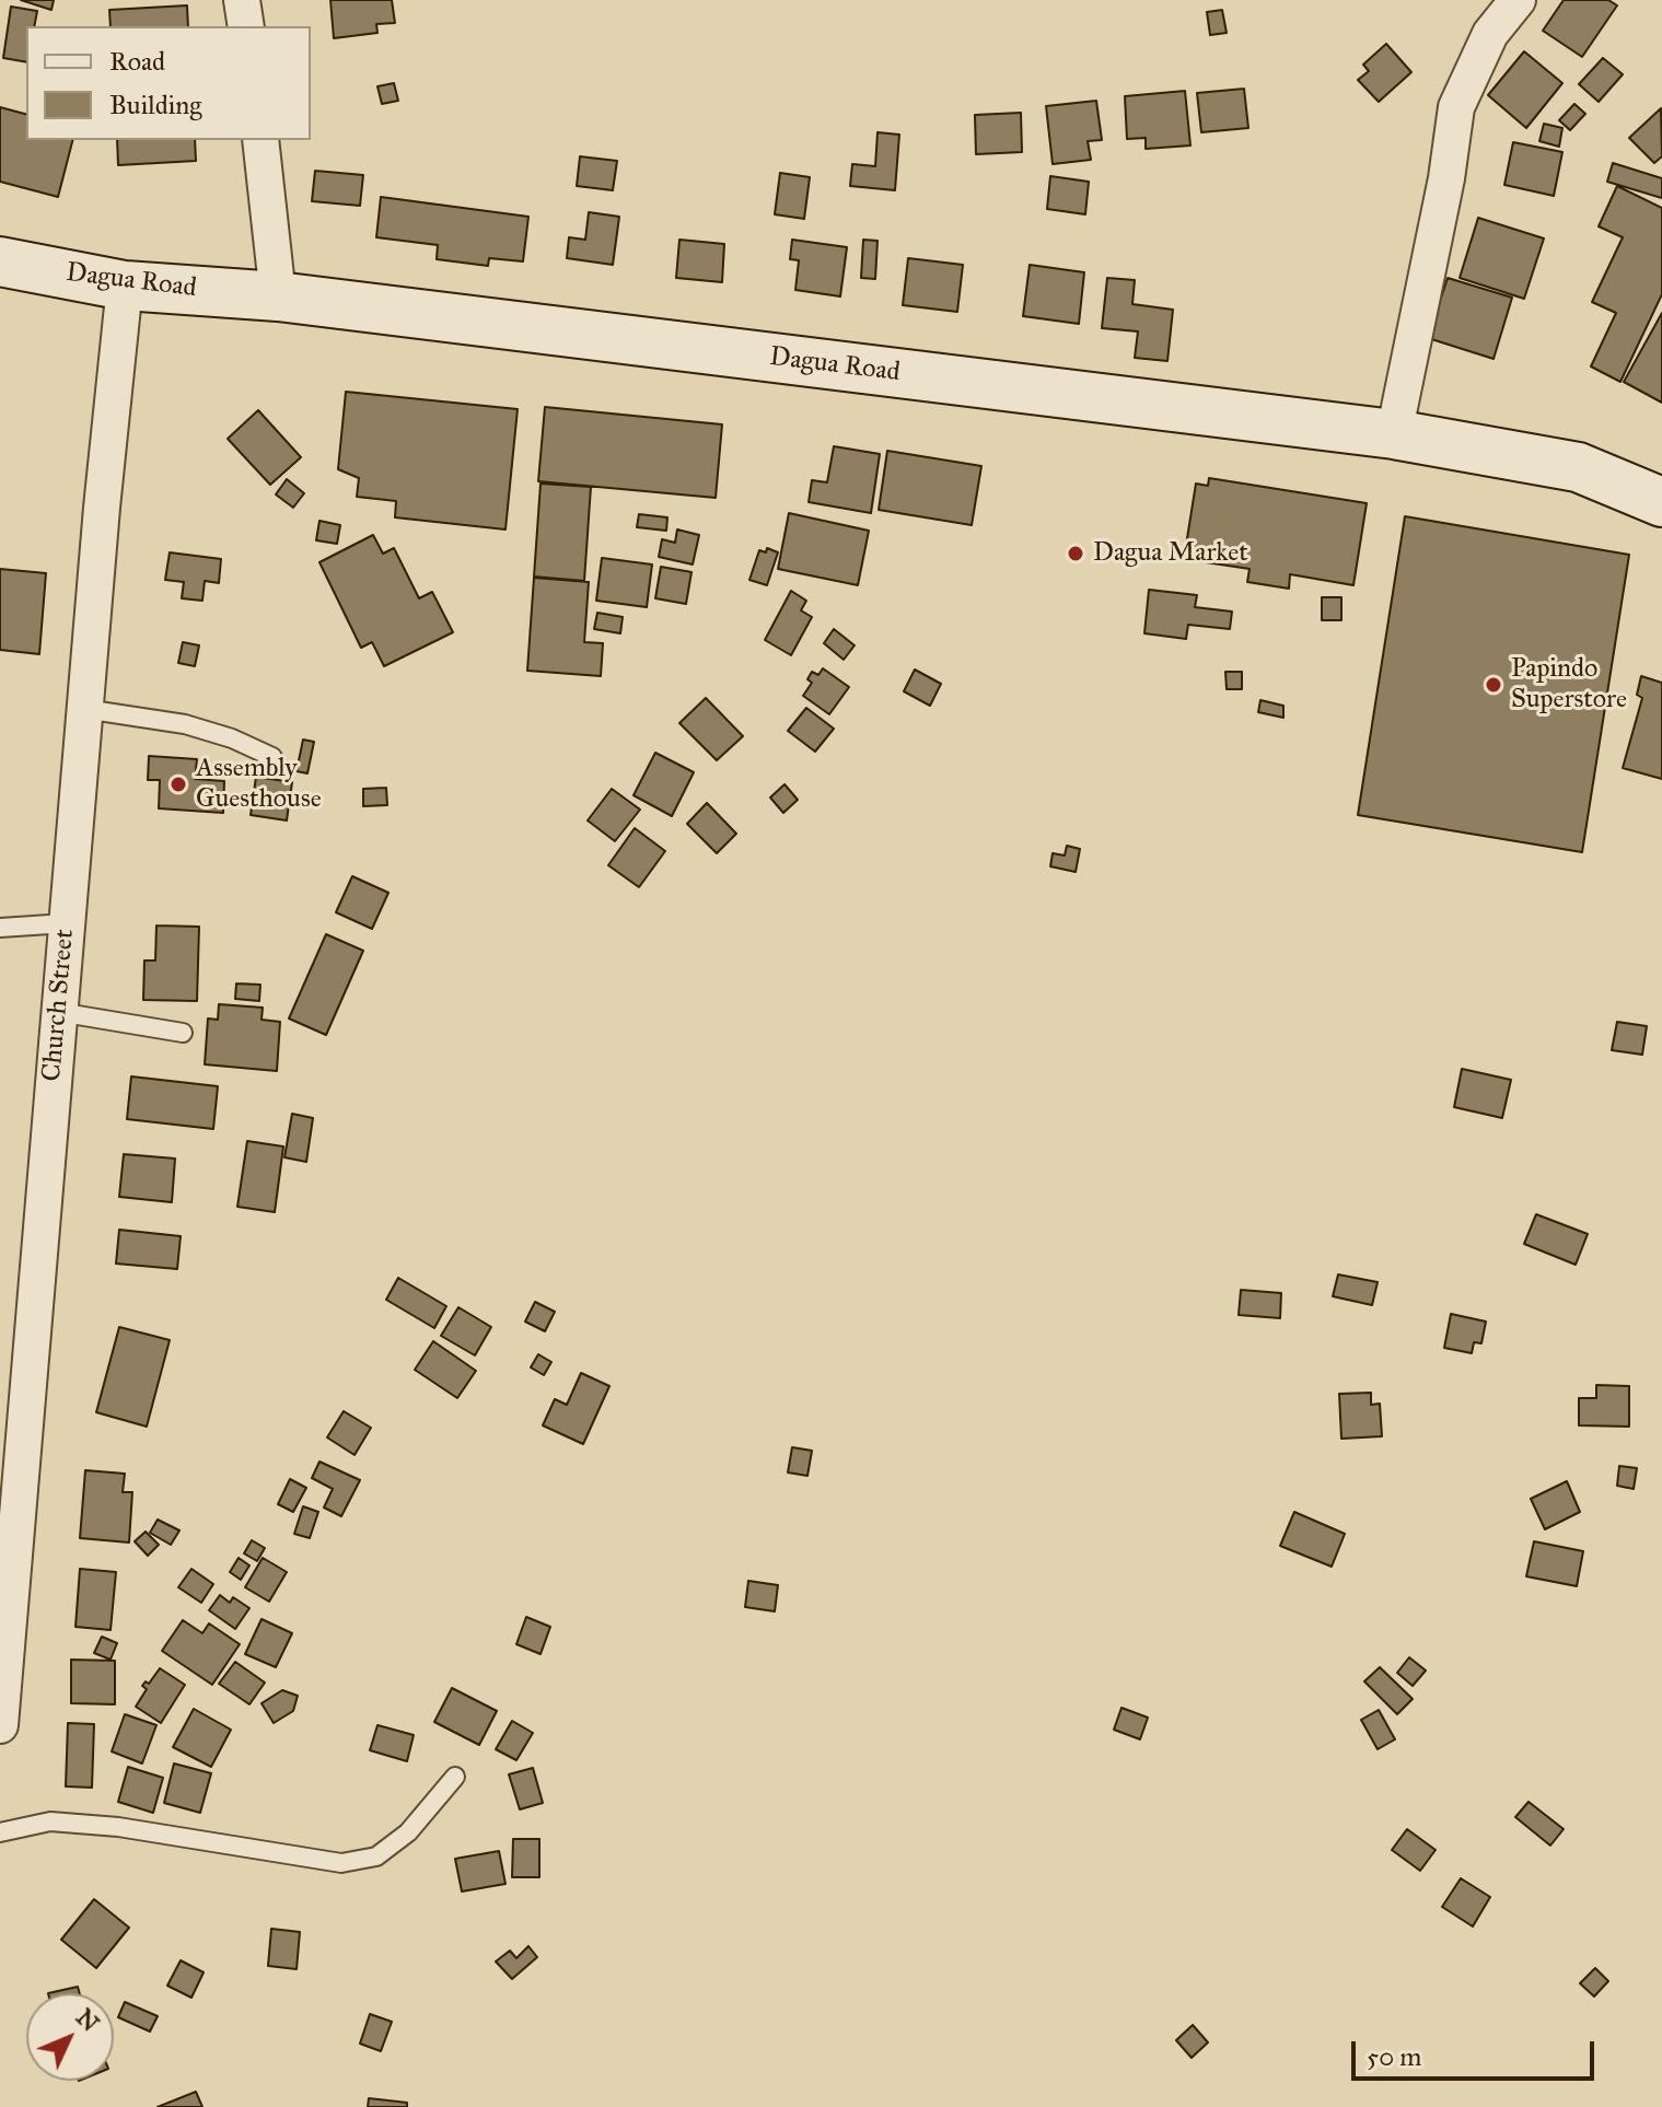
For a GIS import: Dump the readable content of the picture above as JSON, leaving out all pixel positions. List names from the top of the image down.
{
  "streets": {
    "street": ["Dagua Road", "Church Street"]
  },
  "crossings": [
    ["Dagua Road", "Church Street"]
  ],
  "places": ["Dagua Market", "Papindo Superstore", "Assembly Guesthouse"],
  "legend": ["Road", "Building"],
  "scale_bar": "50 m",
  "north": "top right"
}
